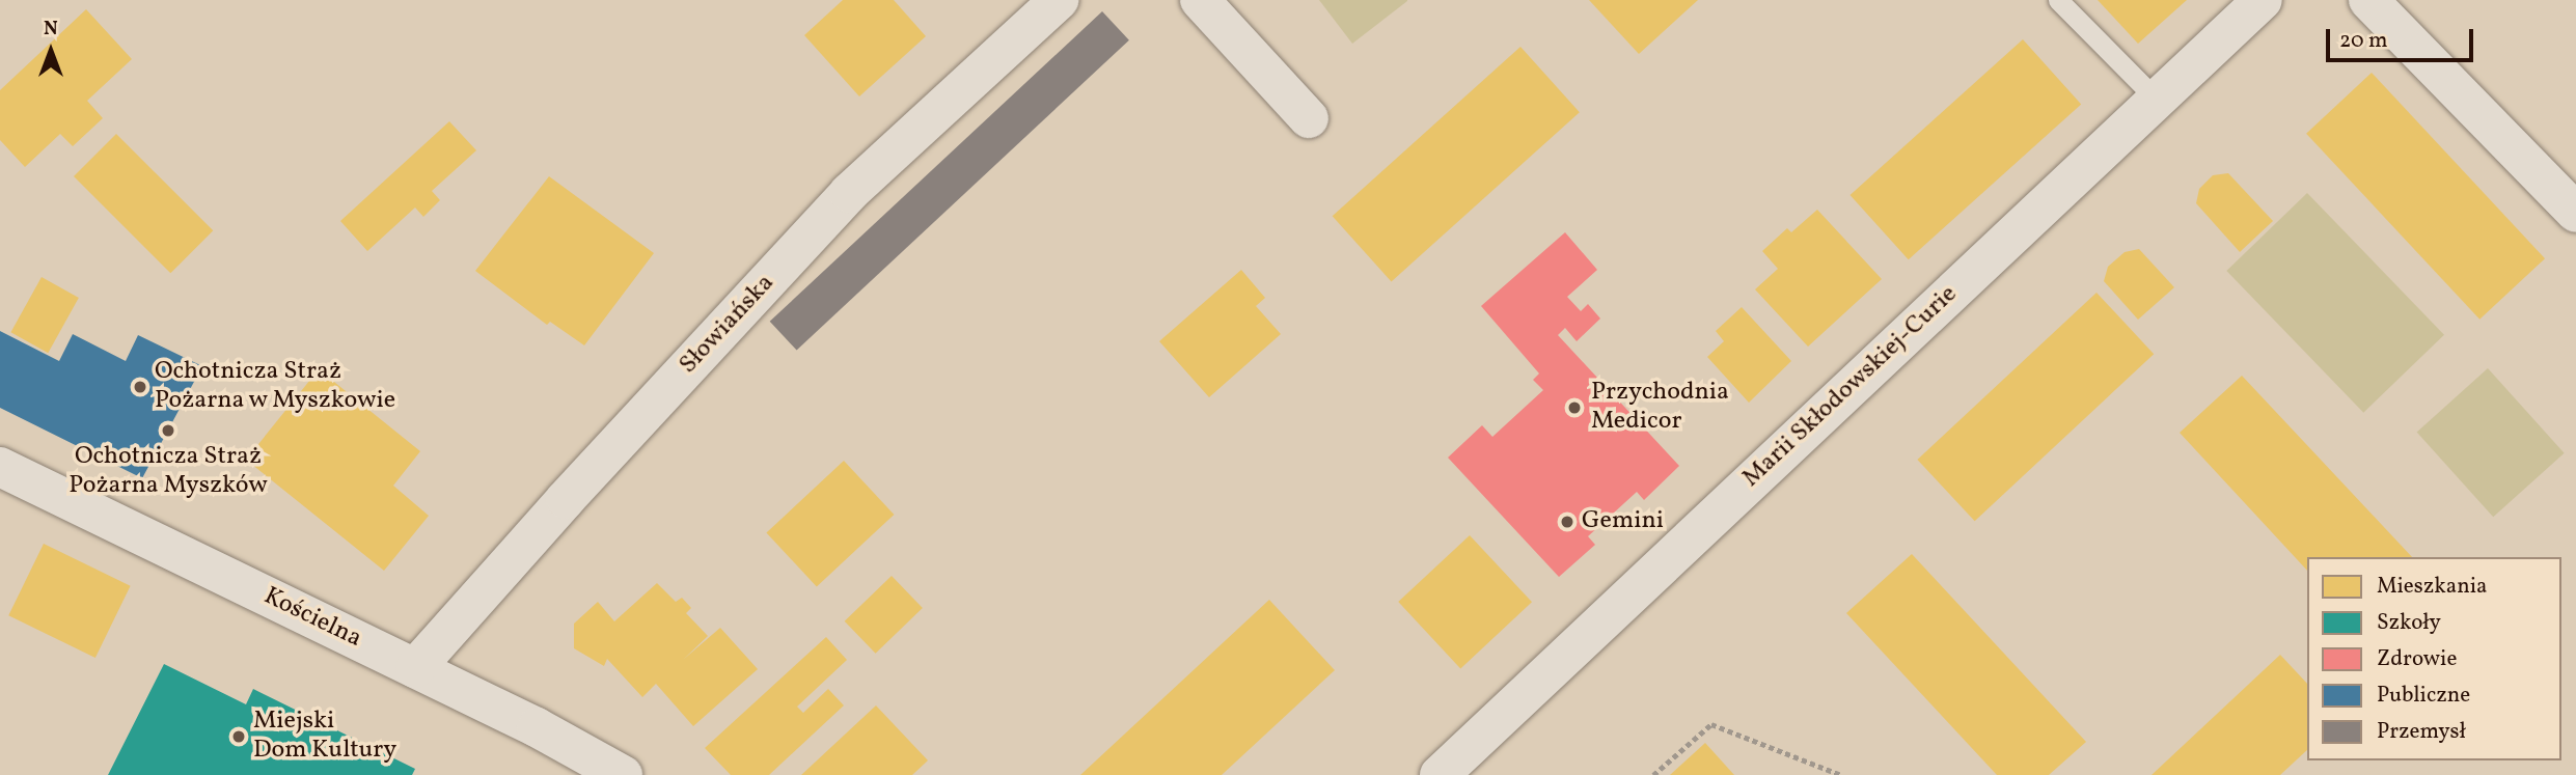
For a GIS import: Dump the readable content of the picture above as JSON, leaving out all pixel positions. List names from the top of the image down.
{
  "streets": {
    "street": ["Słowiańska", "Marii Skłodowskiej-Curie", "Kościelna"]
  },
  "crossings": [
    ["Słowiańska", "Kościelna"]
  ],
  "places": [
    "Ochotnicza Straż Pożarna w Myszkowie",
    "Przychodnia Medicor",
    "Ochotnicza Straż Pożarna Myszków",
    "Gemini",
    "Miejski Dom Kultury"
  ],
  "legend": [
    "Mieszkania",
    "Szkoły",
    "Zdrowie",
    "Publiczne",
    "Przemysł"
  ],
  "scale_bar": "20 m",
  "north": "top"
}
